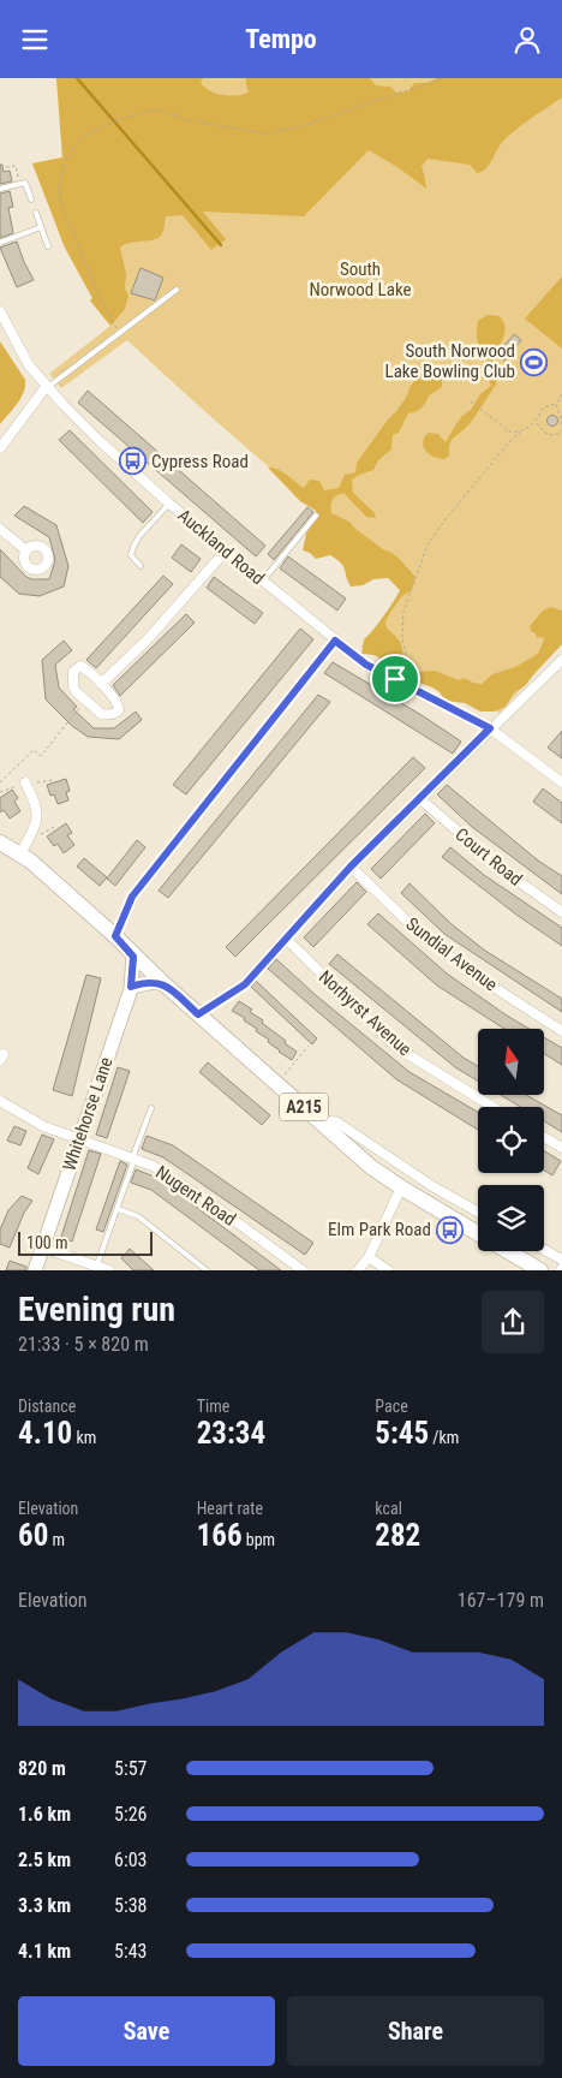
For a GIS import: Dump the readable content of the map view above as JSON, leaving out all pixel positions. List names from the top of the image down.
{
  "streets": {
    "main road": ["A215", "Whitehorse Lane"],
    "street": [
      "Auckland Road",
      "Court Road",
      "Sundial Avenue",
      "Norhyrst Avenue",
      "Nugent Road"
    ]
  },
  "crossings": [
    ["A215", "Whitehorse Lane"],
    ["Whitehorse Lane", "Nugent Road"]
  ],
  "parks": ["South Norwood Lake"],
  "places": {
    "sports": ["South Norwood Lake Bowling Club"],
    "bus stop": ["Cypress Road", "Elm Park Road"]
  },
  "scale_bar": "100 m",
  "north": "top",
  "page": {
    "header": "Tempo",
    "scale": "100 m",
    "heading": ["Evening run", "21:33 · 5 × 820 m"],
    "stats": [
      ["Distance", "4.10 km"],
      ["Time", "23:34"],
      ["Pace", "5:45 /km"],
      ["Elevation", "60 m"],
      ["Heart rate", "166 bpm"],
      ["kcal", "282"]
    ],
    "chart": ["Elevation", "167–179 m"],
    "list": [
      {
        "name": "820 m",
        "note": "5:57"
      },
      {
        "name": "1.6 km",
        "note": "5:26"
      },
      {
        "name": "2.5 km",
        "note": "6:03"
      },
      {
        "name": "3.3 km",
        "note": "5:38"
      },
      {
        "name": "4.1 km",
        "note": "5:43"
      }
    ],
    "buttons": ["Save", "Share"]
  }
}
